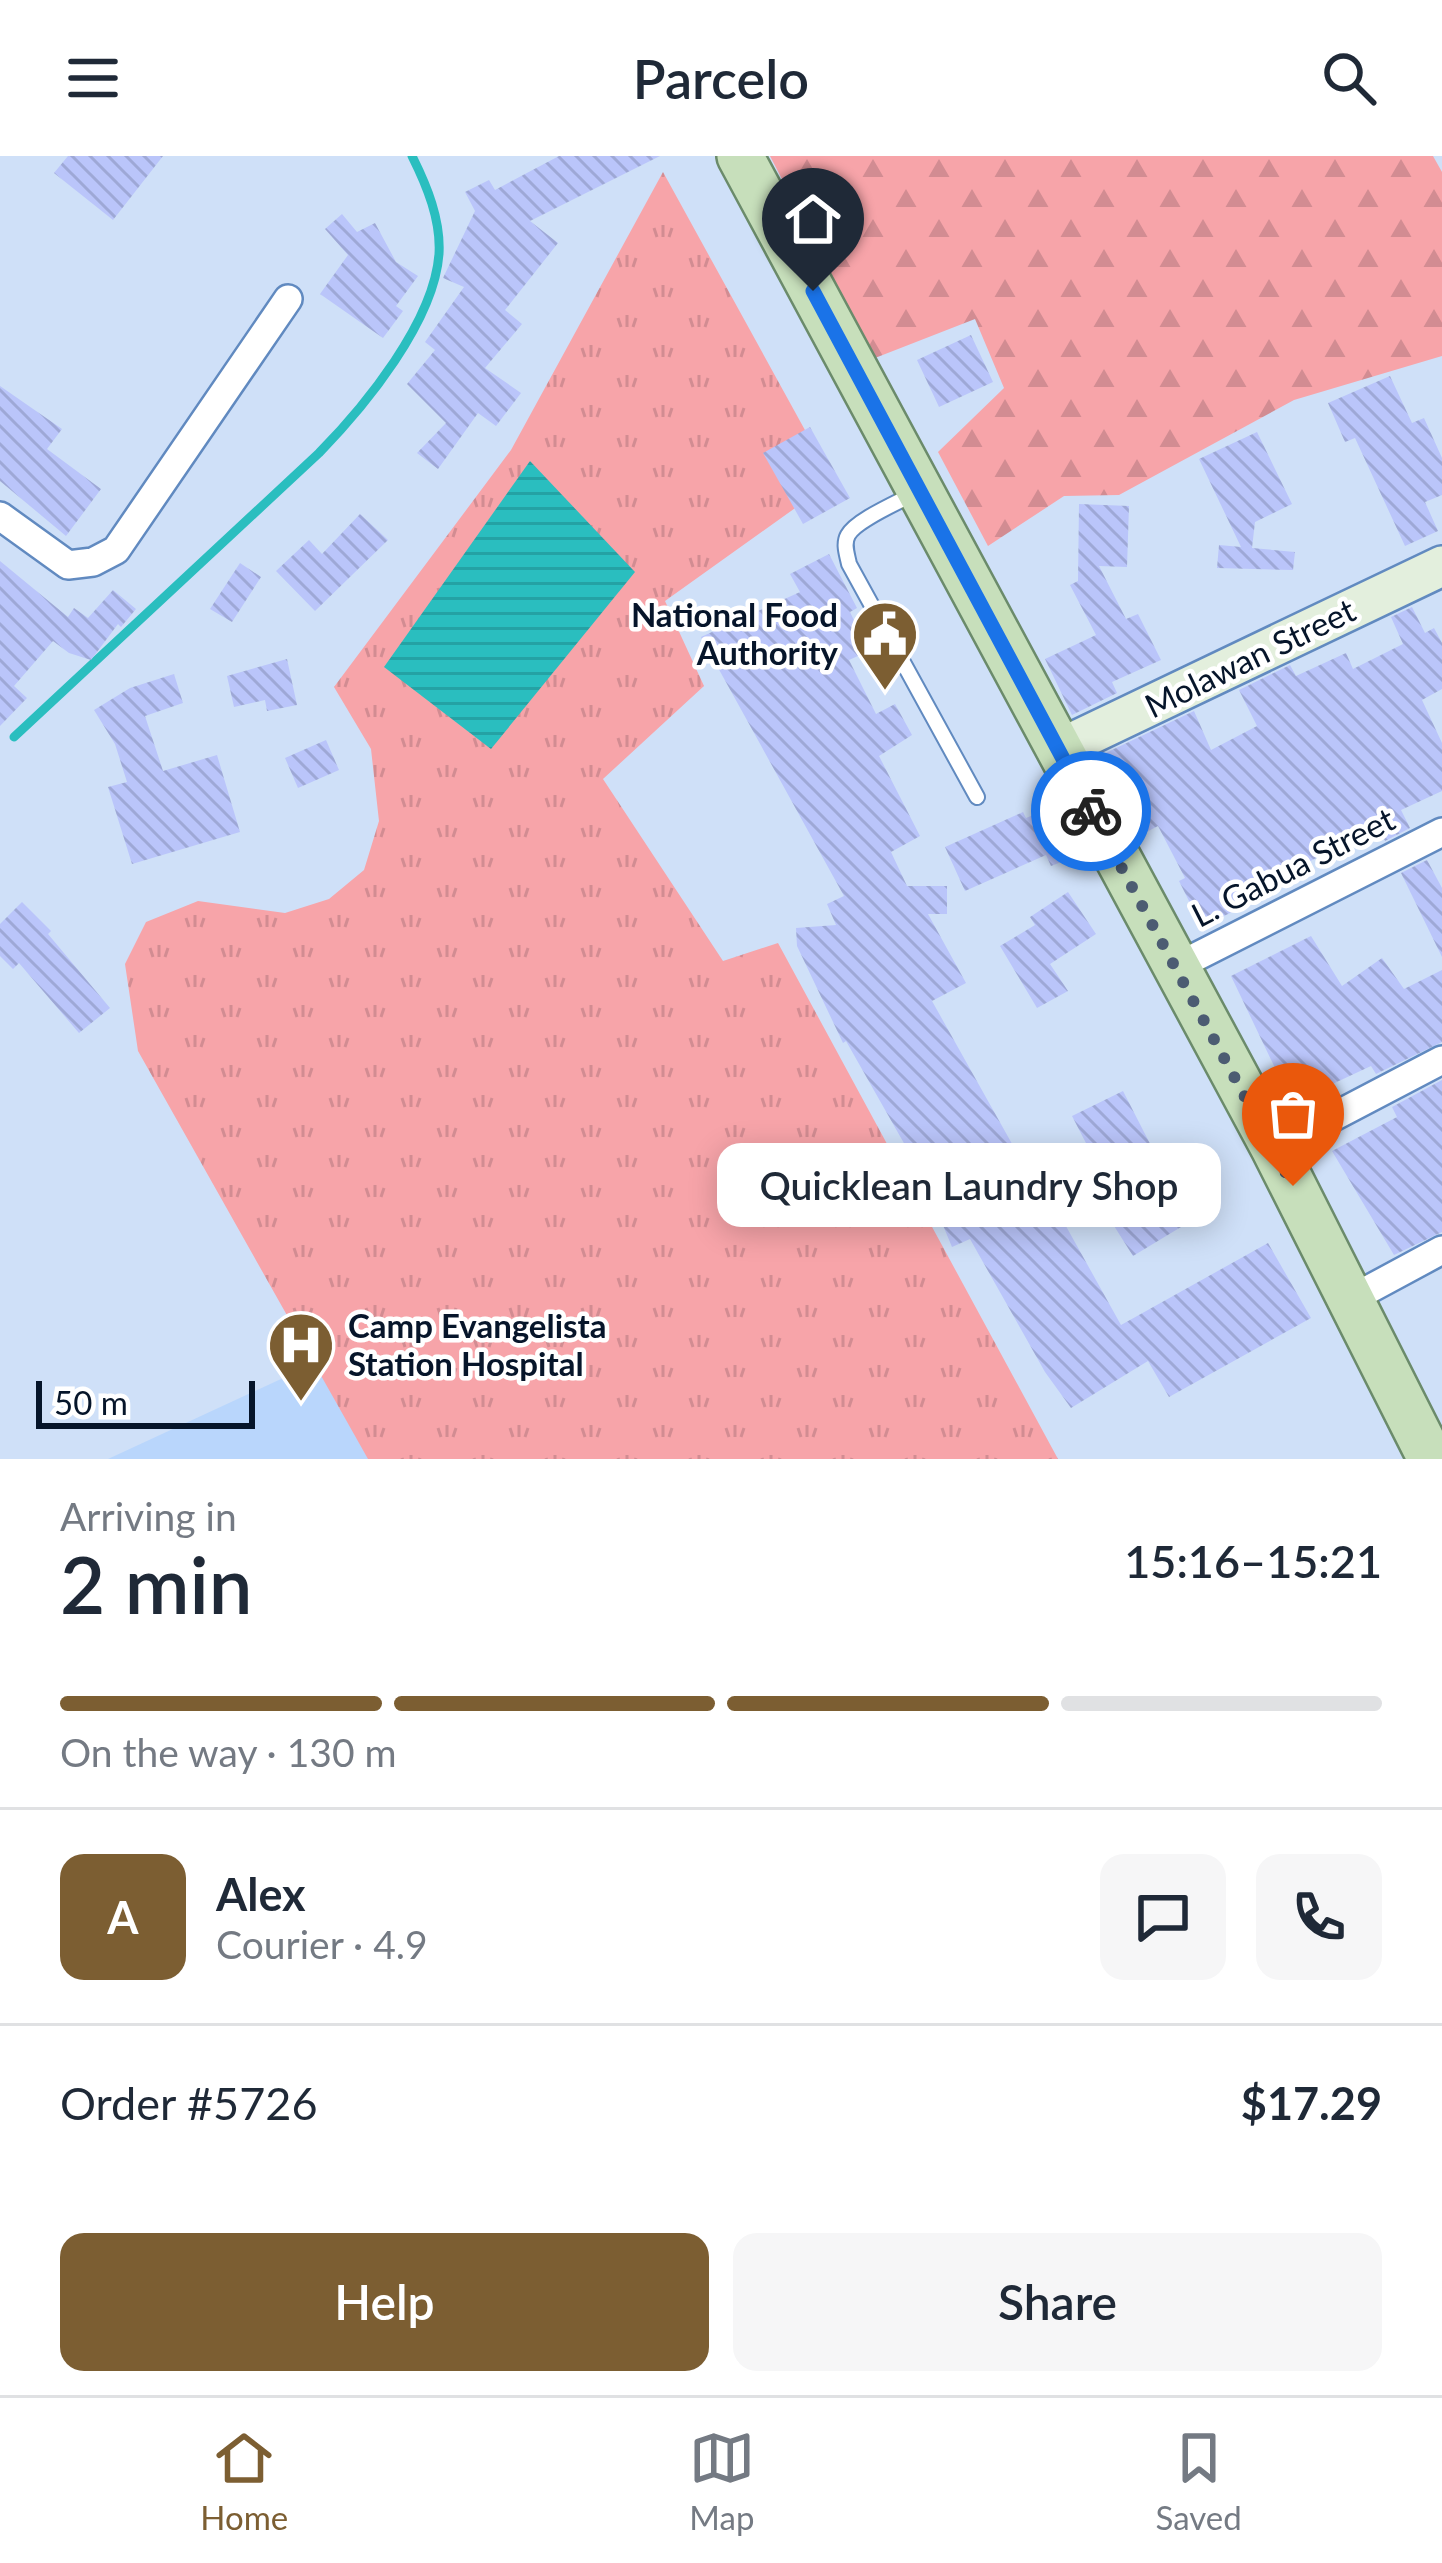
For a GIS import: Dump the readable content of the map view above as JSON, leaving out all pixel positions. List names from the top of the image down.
{
  "streets": {
    "street": ["Molawan Street", "L. Gabua Street"]
  },
  "places": {
    "public building": ["National Food Authority"],
    "other": ["Quicklean Laundry Shop"],
    "hospital": ["Camp Evangelista Station Hospital"]
  },
  "scale_bar": "50 m",
  "page": {
    "header": "Parcelo",
    "bubble": "Quicklean Laundry Shop",
    "scale": "50 m",
    "heading": ["2 min", "Arriving in", "15:16–15:21"],
    "panel": [
      "Alex",
      "Courier · 4.9",
      "Order #5726",
      "$17.29"
    ],
    "bar": "On the way · 130 m",
    "round": "A",
    "buttons": ["Help", "Share"],
    "tabs": ["Home", "Map", "Saved"]
  }
}
